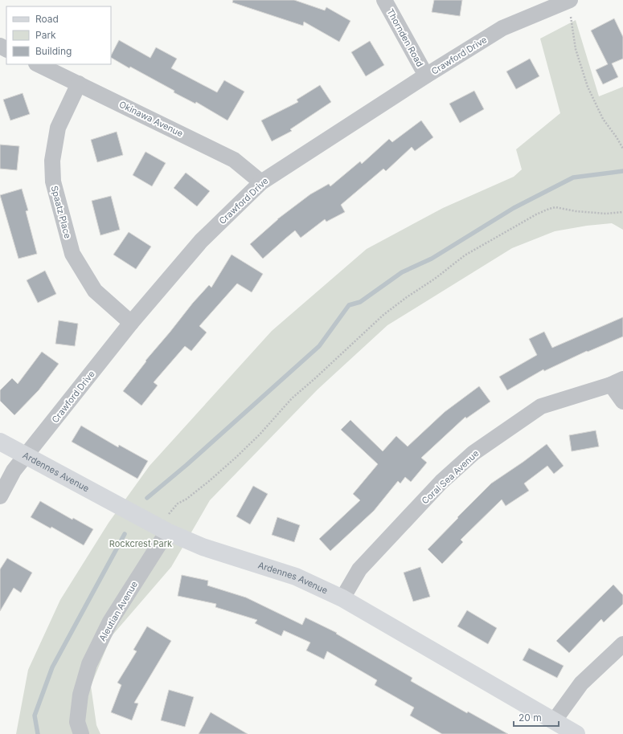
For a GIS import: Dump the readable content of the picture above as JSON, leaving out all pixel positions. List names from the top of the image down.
{
  "streets": {
    "street": [
      "Thornden Road",
      "Crawford Drive",
      "Okinawa Avenue",
      "Spaatz Place",
      "Ardennes Avenue",
      "Coral Sea Avenue",
      "Aleutian Avenue"
    ]
  },
  "crossings": [
    ["Thornden Road", "Crawford Drive"],
    ["Crawford Drive", "Okinawa Avenue"],
    ["Crawford Drive", "Spaatz Place"],
    ["Crawford Drive", "Ardennes Avenue"],
    ["Okinawa Avenue", "Spaatz Place"],
    ["Ardennes Avenue", "Coral Sea Avenue"],
    ["Ardennes Avenue", "Aleutian Avenue"]
  ],
  "parks": ["Rockcrest Park"],
  "legend": ["Road", "Park", "Building"],
  "scale_bar": "20 m"
}
